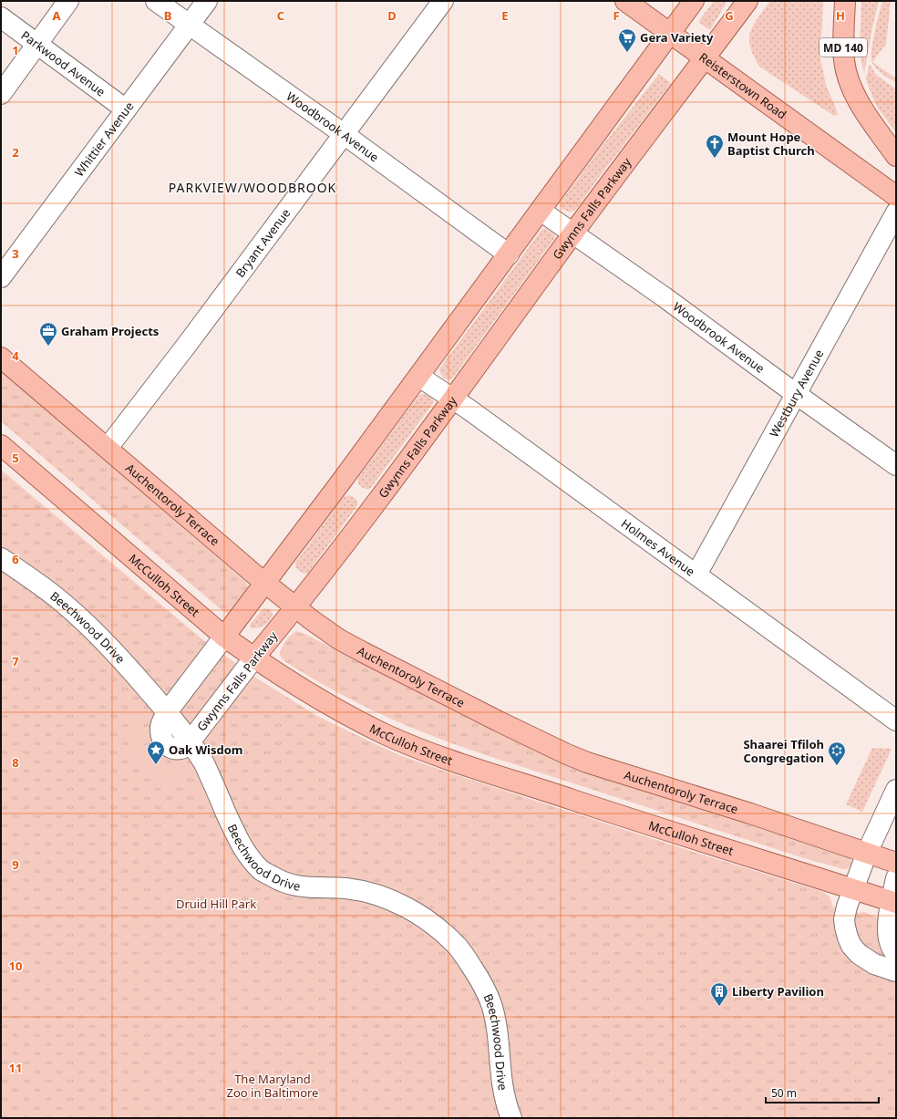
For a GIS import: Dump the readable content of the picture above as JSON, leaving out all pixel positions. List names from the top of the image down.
{
  "streets": {
    "main road": [
      "MD 140",
      "Reisterstown Road",
      "Gwynns Falls Parkway",
      "Auchentoroly Terrace",
      "McCulloh Street"
    ],
    "street": [
      "Parkwood Avenue",
      "Woodbrook Avenue",
      "Whittier Avenue",
      "Bryant Avenue",
      "Westbury Avenue",
      "Holmes Avenue",
      "Beechwood Drive"
    ]
  },
  "crossings": [
    ["Parkwood Avenue", "Whittier Avenue"],
    ["Reisterstown Road", "Gwynns Falls Parkway"],
    ["Woodbrook Avenue", "Whittier Avenue"],
    ["Woodbrook Avenue", "Gwynns Falls Parkway"],
    ["Woodbrook Avenue", "Bryant Avenue"],
    ["Woodbrook Avenue", "Westbury Avenue"],
    ["Gwynns Falls Parkway", "Auchentoroly Terrace"],
    ["Gwynns Falls Parkway", "Holmes Avenue"],
    ["Gwynns Falls Parkway", "McCulloh Street"],
    ["Gwynns Falls Parkway", "Beechwood Drive"],
    ["Bryant Avenue", "Auchentoroly Terrace"],
    ["Westbury Avenue", "Holmes Avenue"]
  ],
  "districts": ["PARKVIEW/WOODBROOK"],
  "parks": ["Druid Hill Park", "The Maryland Zoo in Baltimore"],
  "places": {
    "supermarket": ["Gera Variety"],
    "church": ["Mount Hope Baptist Church"],
    "office": ["Graham Projects"],
    "place": ["Oak Wisdom"],
    "synagogue": ["Shaarei Tfiloh Congregation"],
    "building": ["Liberty Pavilion"]
  },
  "scale_bar": "50 m",
  "grid": {
    "columns": [
      "A",
      "B",
      "C",
      "D",
      "E",
      "F",
      "G",
      "H"
    ],
    "rows": [
      "1",
      "2",
      "3",
      "4",
      "5",
      "6",
      "7",
      "8",
      "9",
      "10",
      "11"
    ]
  }
}
